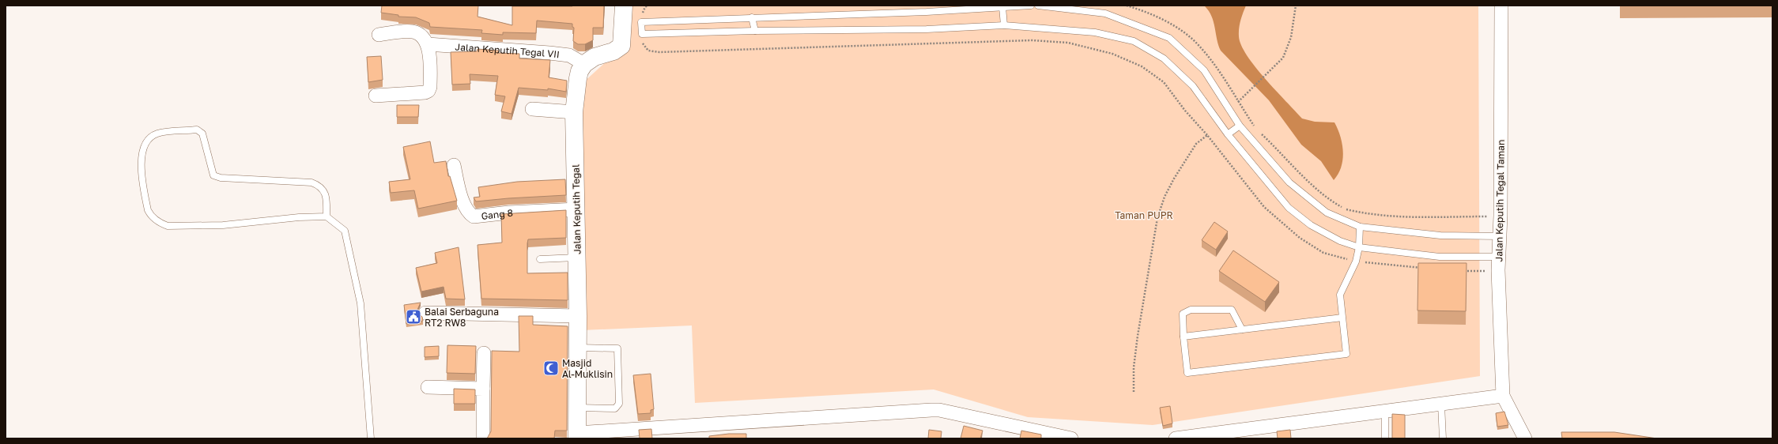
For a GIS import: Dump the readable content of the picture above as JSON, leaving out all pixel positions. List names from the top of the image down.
{
  "streets": {
    "main road": ["Jalan Keputih Tegal"],
    "street": ["Jalan Keputih Tegal VII", "Jalan Keputih Tegal Taman", "Gang 8"]
  },
  "crossings": [
    ["Jalan Keputih Tegal VII", "Jalan Keputih Tegal"],
    ["Jalan Keputih Tegal", "Gang 8"]
  ],
  "parks": ["Taman PUPR"],
  "places": {
    "public building": ["Balai Serbaguna RT2 RW8"],
    "mosque": ["Masjid Al-Muklisin"]
  }
}
